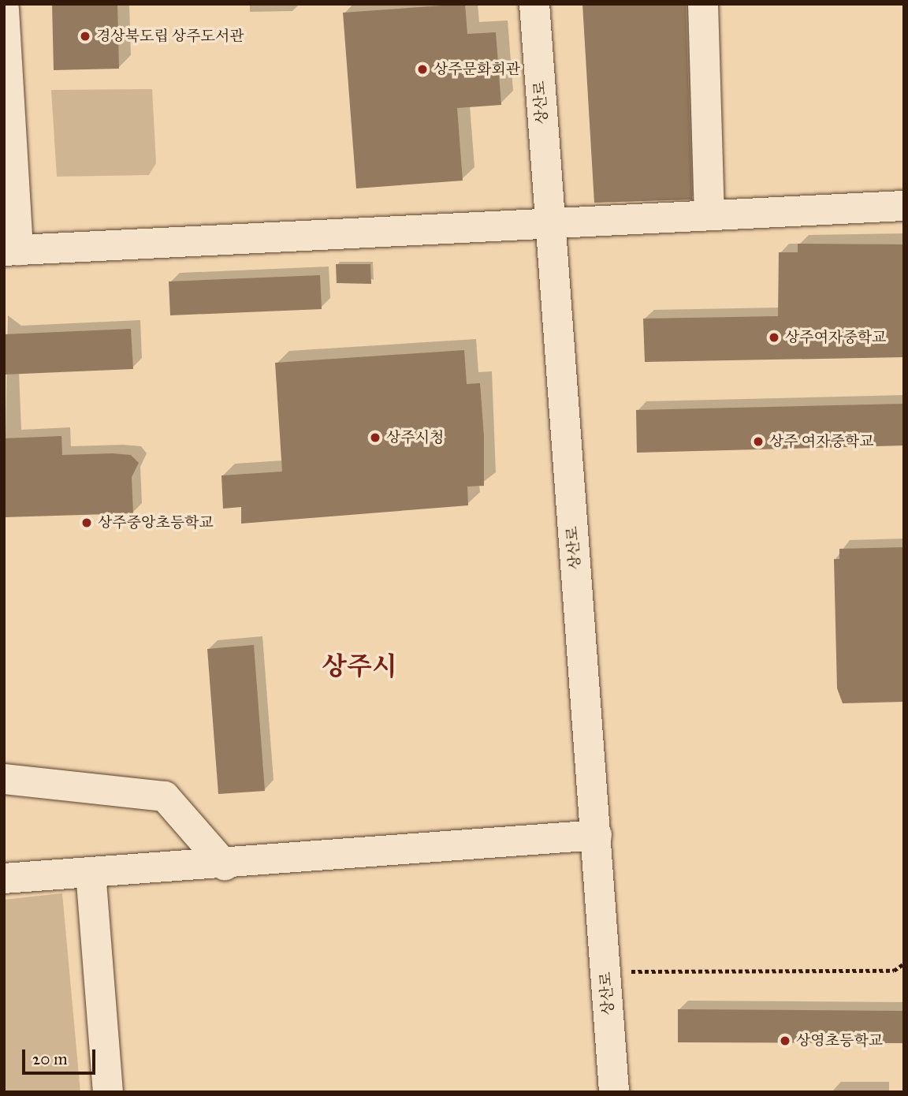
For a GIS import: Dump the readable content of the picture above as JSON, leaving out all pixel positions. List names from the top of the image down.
{
  "streets": {
    "street": ["상산로"]
  },
  "districts": ["상주시"],
  "places": [
    "경상북도립 상주도서관",
    "상주문화회관",
    "상주여자중학교",
    "상주시청",
    "상주 여자중학교",
    "상주중앙초등학교",
    "상영초등학교"
  ],
  "scale_bar": "20 m"
}
